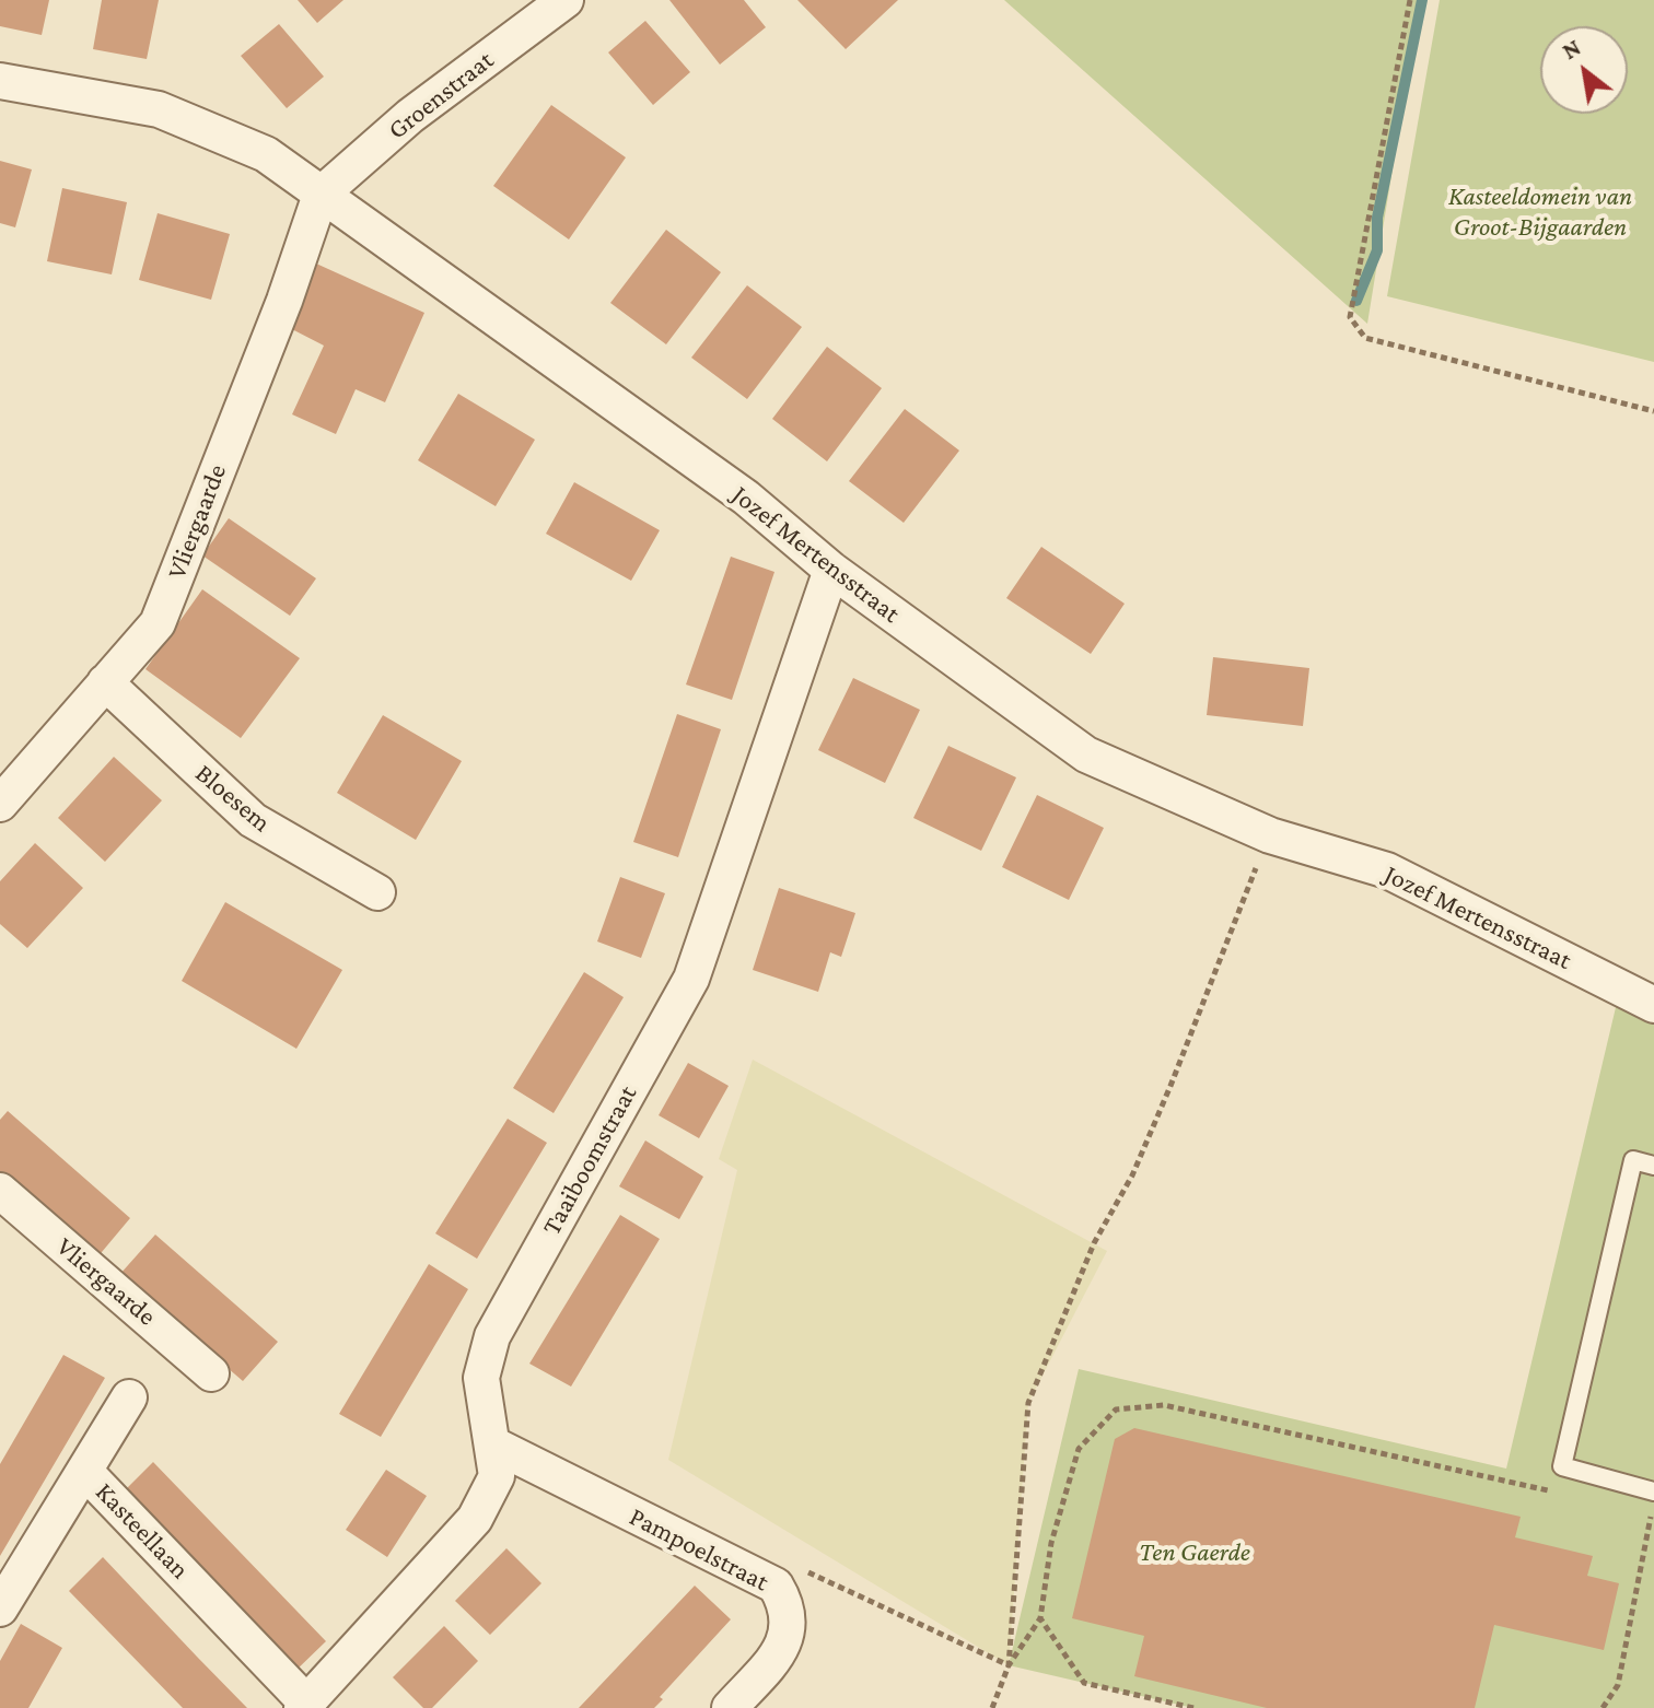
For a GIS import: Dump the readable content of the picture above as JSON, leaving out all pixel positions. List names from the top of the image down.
{
  "streets": {
    "street": [
      "Groenstraat",
      "Vliergaarde",
      "Jozef Mertensstraat",
      "Bloesem",
      "Taaiboomstraat",
      "Kasteellaan",
      "Pampoelstraat"
    ]
  },
  "crossings": [
    ["Groenstraat", "Vliergaarde"],
    ["Groenstraat", "Jozef Mertensstraat"],
    ["Vliergaarde", "Jozef Mertensstraat"],
    ["Vliergaarde", "Bloesem"],
    ["Jozef Mertensstraat", "Taaiboomstraat"],
    ["Taaiboomstraat", "Kasteellaan"],
    ["Taaiboomstraat", "Pampoelstraat"]
  ],
  "parks": ["Kasteeldomein van Groot-Bijgaarden", "Ten Gaerde"],
  "north": "top left"
}
